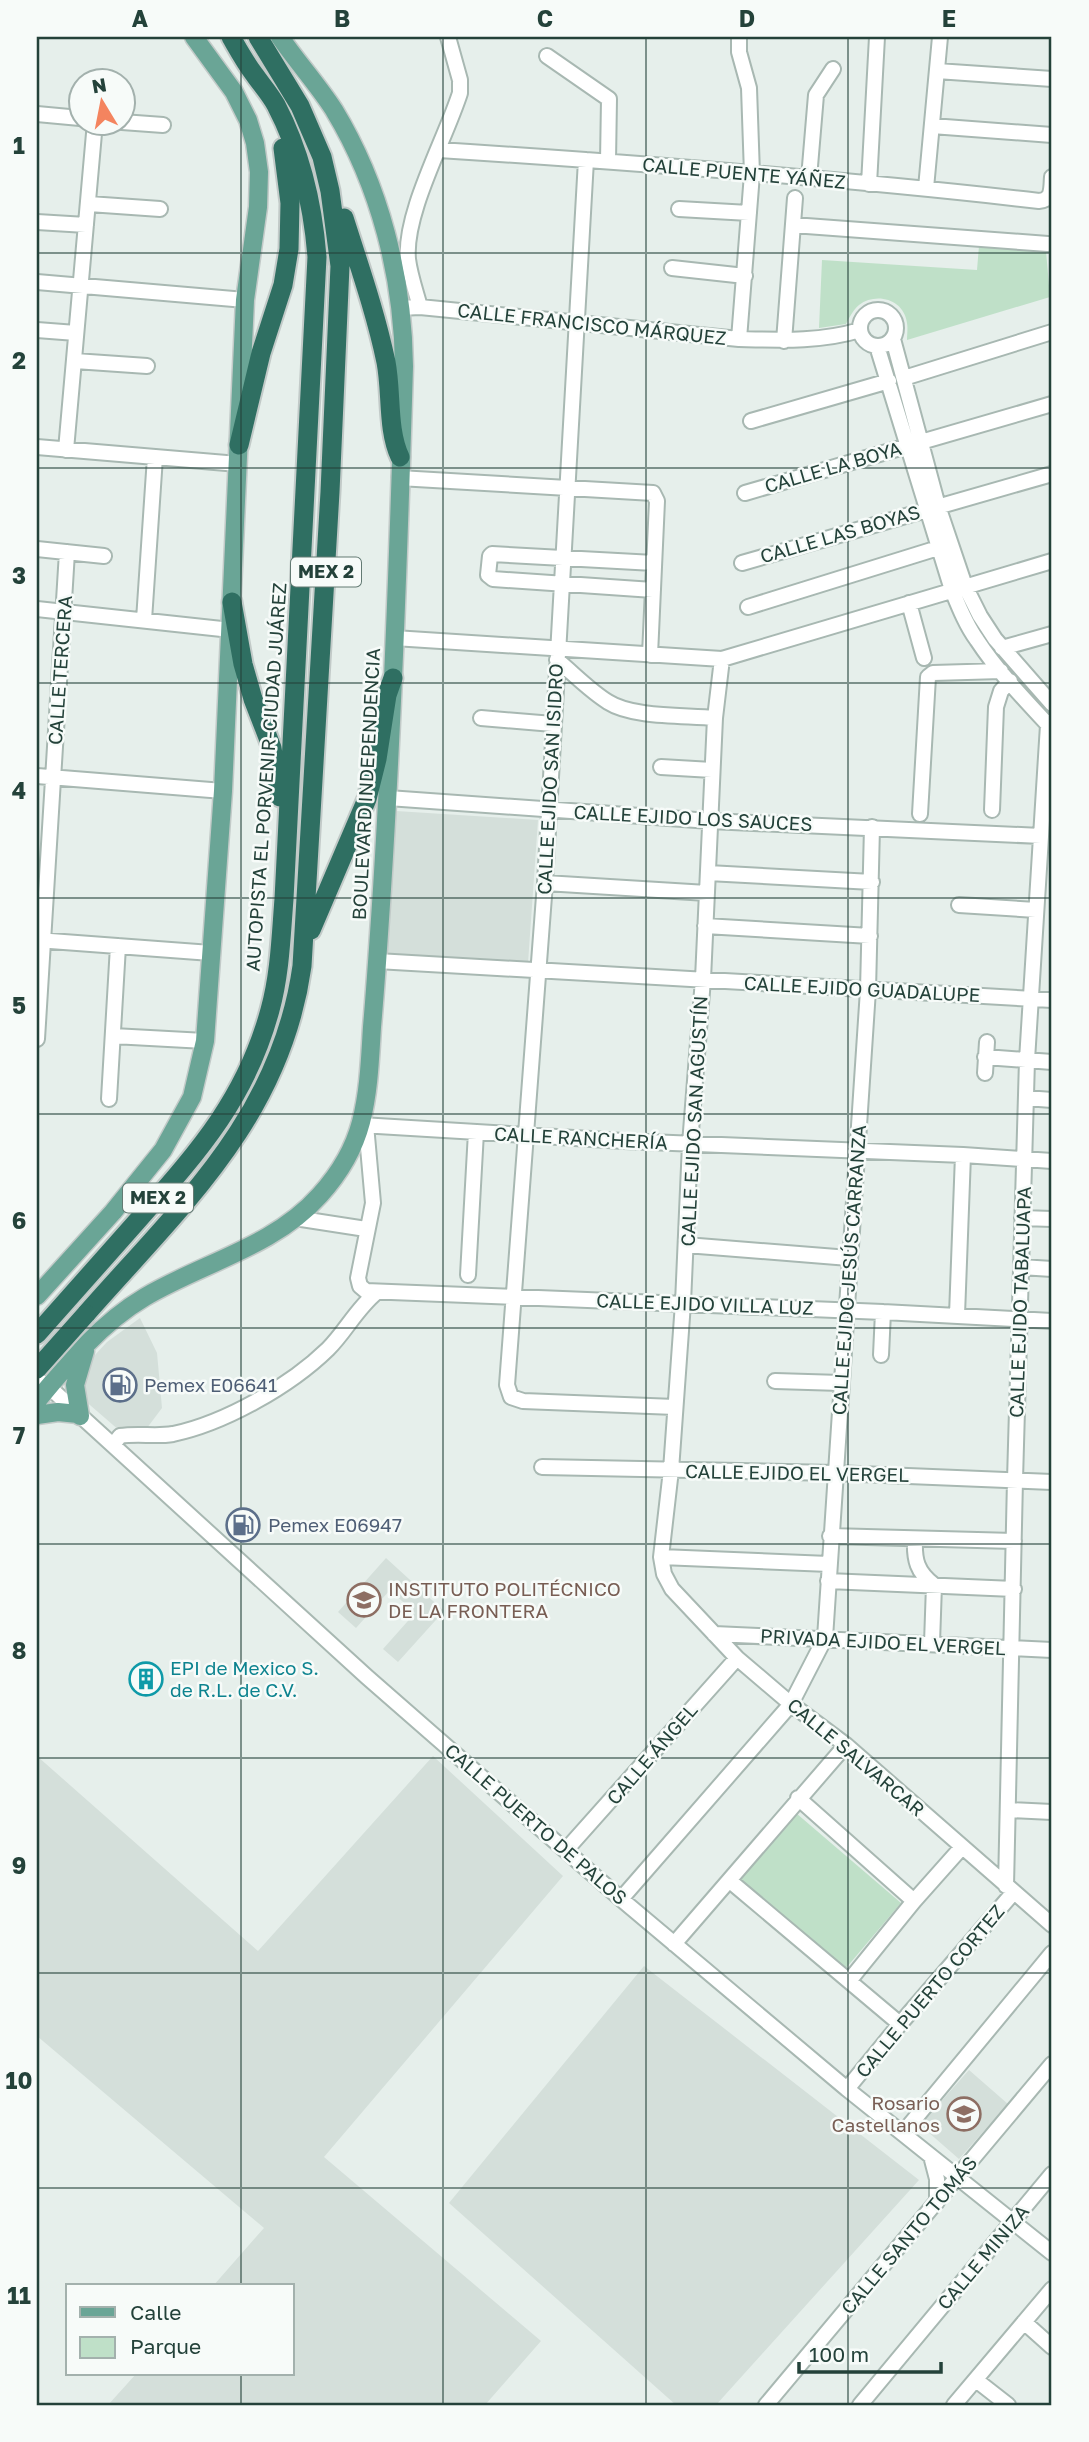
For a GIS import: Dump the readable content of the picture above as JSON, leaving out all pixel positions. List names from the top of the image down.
{
  "streets": {
    "highway": ["MEX 2", "AUTOPISTA EL PORVENIR-CIUDAD JUÁREZ"],
    "main road": ["BOULEVARD INDEPENDENCIA"],
    "street": [
      "CALLE PUENTE YÁÑEZ",
      "CALLE FRANCISCO MÁRQUEZ",
      "CALLE LA BOYA",
      "CALLE LAS BOYAS",
      "CALLE TERCERA",
      "CALLE EJIDO SAN ISIDRO",
      "CALLE EJIDO LOS SAUCES",
      "CALLE EJIDO GUADALUPE",
      "CALLE EJIDO SAN AGUSTÍN",
      "CALLE RANCHERÍA",
      "CALLE EJIDO JESÚS CARRANZA",
      "CALLE EJIDO TABALUAPA",
      "CALLE EJIDO VILLA LUZ",
      "CALLE EJIDO EL VERGEL",
      "PRIVADA EJIDO EL VERGEL",
      "CALLE ÁNGEL",
      "CALLE SALVARCAR",
      "CALLE PUERTO DE PALOS",
      "CALLE PUERTO CORTEZ",
      "CALLE SANTO TOMÁS",
      "CALLE MINIZA"
    ]
  },
  "crossings": [
    ["CALLE PUENTE YÁÑEZ", "CALLE EJIDO SAN ISIDRO"],
    ["CALLE FRANCISCO MÁRQUEZ", "CALLE EJIDO SAN ISIDRO"],
    ["CALLE FRANCISCO MÁRQUEZ", "BOULEVARD INDEPENDENCIA"],
    ["CALLE EJIDO SAN ISIDRO", "CALLE EJIDO LOS SAUCES"],
    ["CALLE EJIDO SAN ISIDRO", "CALLE EJIDO GUADALUPE"],
    ["CALLE EJIDO SAN ISIDRO", "CALLE EJIDO SAN AGUSTÍN"],
    ["CALLE EJIDO SAN ISIDRO", "CALLE RANCHERÍA"],
    ["CALLE EJIDO SAN ISIDRO", "CALLE EJIDO VILLA LUZ"],
    ["BOULEVARD INDEPENDENCIA", "CALLE EJIDO LOS SAUCES"],
    ["BOULEVARD INDEPENDENCIA", "CALLE EJIDO GUADALUPE"],
    ["BOULEVARD INDEPENDENCIA", "CALLE RANCHERÍA"],
    ["BOULEVARD INDEPENDENCIA", "CALLE PUERTO DE PALOS"],
    ["CALLE EJIDO LOS SAUCES", "CALLE EJIDO SAN AGUSTÍN"],
    ["CALLE EJIDO LOS SAUCES", "CALLE EJIDO JESÚS CARRANZA"],
    ["CALLE EJIDO LOS SAUCES", "CALLE EJIDO TABALUAPA"],
    ["CALLE EJIDO GUADALUPE", "CALLE EJIDO SAN AGUSTÍN"],
    ["CALLE EJIDO GUADALUPE", "CALLE EJIDO JESÚS CARRANZA"],
    ["CALLE EJIDO GUADALUPE", "CALLE EJIDO TABALUAPA"],
    ["CALLE EJIDO SAN AGUSTÍN", "CALLE RANCHERÍA"],
    ["CALLE EJIDO SAN AGUSTÍN", "CALLE EJIDO VILLA LUZ"],
    ["CALLE EJIDO SAN AGUSTÍN", "CALLE EJIDO EL VERGEL"],
    ["CALLE EJIDO SAN AGUSTÍN", "CALLE SALVARCAR"],
    ["CALLE RANCHERÍA", "CALLE EJIDO JESÚS CARRANZA"],
    ["CALLE RANCHERÍA", "CALLE EJIDO TABALUAPA"],
    ["CALLE EJIDO JESÚS CARRANZA", "CALLE EJIDO VILLA LUZ"],
    ["CALLE EJIDO JESÚS CARRANZA", "CALLE EJIDO EL VERGEL"],
    ["CALLE EJIDO JESÚS CARRANZA", "PRIVADA EJIDO EL VERGEL"],
    ["CALLE EJIDO JESÚS CARRANZA", "CALLE SALVARCAR"],
    ["CALLE EJIDO JESÚS CARRANZA", "CALLE PUERTO DE PALOS"],
    ["CALLE EJIDO TABALUAPA", "CALLE EJIDO VILLA LUZ"],
    ["CALLE EJIDO TABALUAPA", "CALLE EJIDO EL VERGEL"],
    ["CALLE EJIDO TABALUAPA", "PRIVADA EJIDO EL VERGEL"],
    ["CALLE EJIDO TABALUAPA", "CALLE SALVARCAR"],
    ["CALLE EJIDO TABALUAPA", "CALLE PUERTO CORTEZ"],
    ["PRIVADA EJIDO EL VERGEL", "CALLE SALVARCAR"],
    ["CALLE ÁNGEL", "CALLE SALVARCAR"],
    ["CALLE ÁNGEL", "CALLE PUERTO DE PALOS"],
    ["CALLE SALVARCAR", "CALLE PUERTO CORTEZ"],
    ["CALLE PUERTO DE PALOS", "CALLE PUERTO CORTEZ"],
    ["CALLE PUERTO DE PALOS", "CALLE SANTO TOMÁS"],
    ["CALLE PUERTO DE PALOS", "CALLE MINIZA"]
  ],
  "places": {
    "fuel station": ["Pemex E06641", "Pemex E06947"],
    "school or university": ["INSTITUTO POLITÉCNICO DE LA FRONTERA", "Rosario Castellanos"],
    "building": ["EPI de Mexico S. de R.L. de C.V."]
  },
  "legend": ["Calle", "Parque"],
  "scale_bar": "100 m",
  "north": "top",
  "grid": {
    "columns": [
      "A",
      "B",
      "C",
      "D",
      "E"
    ],
    "rows": [
      "1",
      "2",
      "3",
      "4",
      "5",
      "6",
      "7",
      "8",
      "9",
      "10",
      "11"
    ]
  }
}
